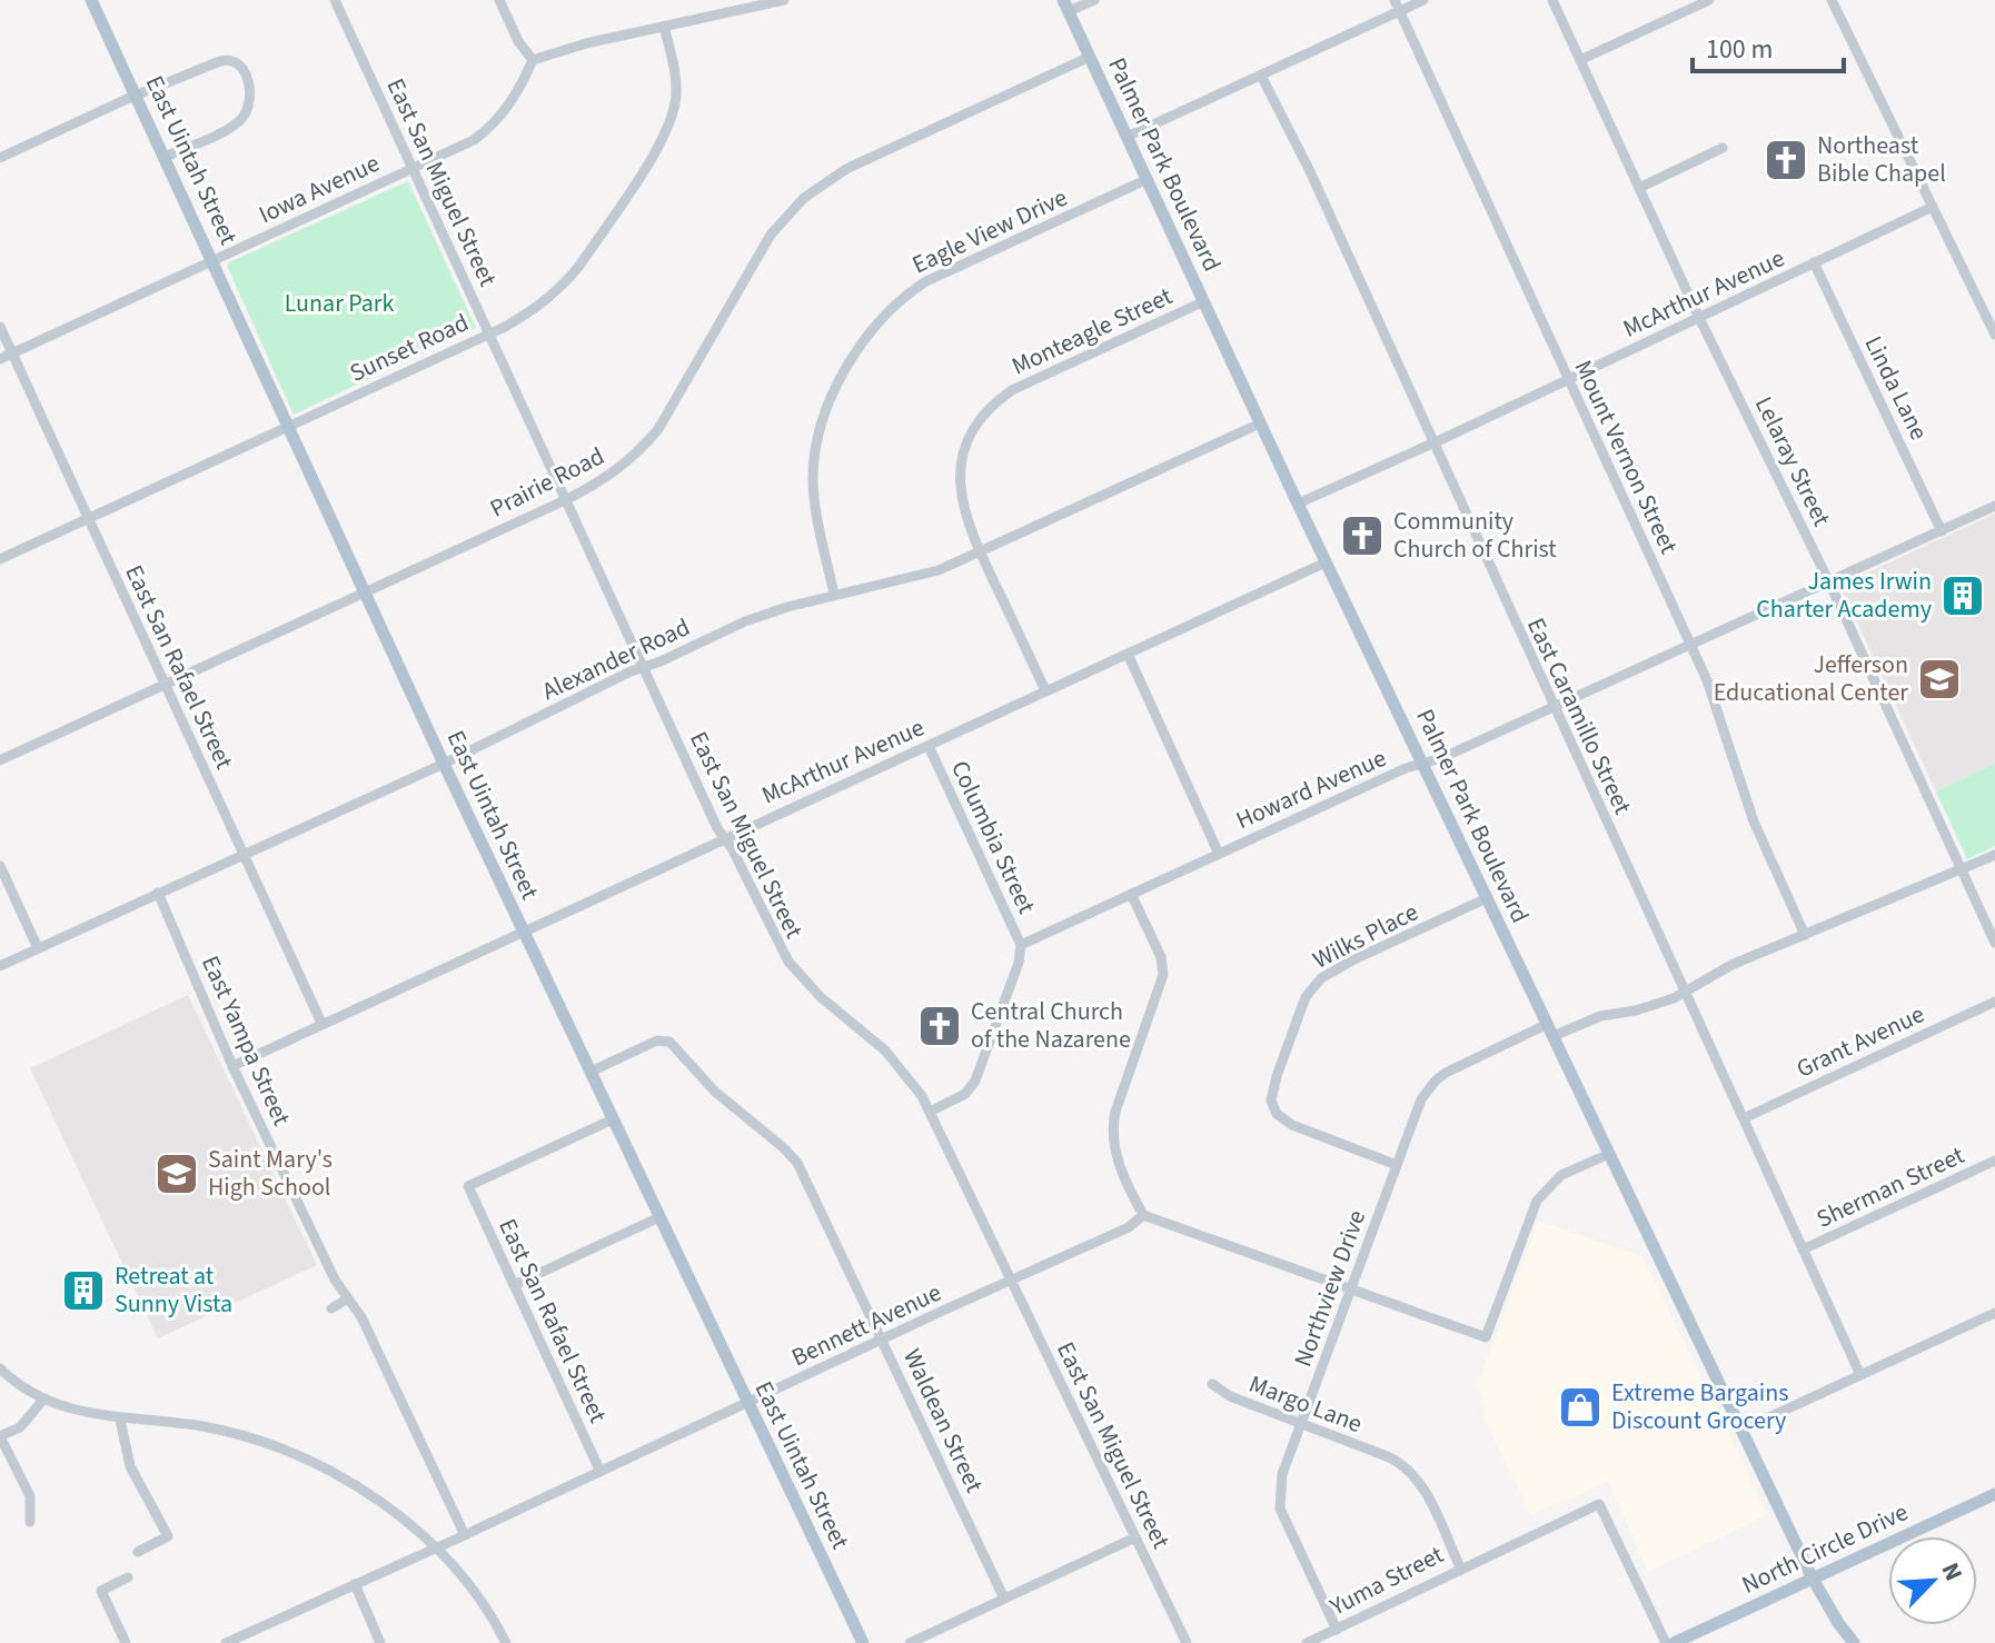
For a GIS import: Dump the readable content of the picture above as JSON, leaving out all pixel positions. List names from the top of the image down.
{
  "streets": {
    "main road": ["East Uintah Street", "Palmer Park Boulevard", "North Circle Drive"],
    "street": [
      "East San Miguel Street",
      "Iowa Avenue",
      "Eagle View Drive",
      "McArthur Avenue",
      "Monteagle Street",
      "Sunset Road",
      "Linda Lane",
      "Mount Vernon Street",
      "Lelaray Street",
      "Prairie Road",
      "Alexander Road",
      "East San Rafael Street",
      "East Caramillo Street",
      "Howard Avenue",
      "Columbia Street",
      "Wilks Place",
      "East Yampa Street",
      "Grant Avenue",
      "Sherman Street",
      "Northview Drive",
      "Bennett Avenue",
      "Margo Lane",
      "Waldean Street",
      "Yuma Street"
    ]
  },
  "crossings": [
    ["East Uintah Street", "Iowa Avenue"],
    ["East Uintah Street", "McArthur Avenue"],
    ["East Uintah Street", "Sunset Road"],
    ["East Uintah Street", "Prairie Road"],
    ["East Uintah Street", "Alexander Road"],
    ["East Uintah Street", "East San Rafael Street"],
    ["East Uintah Street", "Bennett Avenue"],
    ["East Uintah Street", "Waldean Street"],
    ["Palmer Park Boulevard", "Eagle View Drive"],
    ["Palmer Park Boulevard", "McArthur Avenue"],
    ["Palmer Park Boulevard", "Monteagle Street"],
    ["Palmer Park Boulevard", "Prairie Road"],
    ["Palmer Park Boulevard", "Alexander Road"],
    ["Palmer Park Boulevard", "Howard Avenue"],
    ["Palmer Park Boulevard", "Wilks Place"],
    ["Palmer Park Boulevard", "Northview Drive"],
    ["Palmer Park Boulevard", "North Circle Drive"],
    ["East San Miguel Street", "Iowa Avenue"],
    ["East San Miguel Street", "McArthur Avenue"],
    ["East San Miguel Street", "Sunset Road"],
    ["East San Miguel Street", "Prairie Road"],
    ["East San Miguel Street", "Alexander Road"],
    ["East San Miguel Street", "Bennett Avenue"],
    ["Iowa Avenue", "East San Rafael Street"],
    ["Eagle View Drive", "Alexander Road"],
    ["McArthur Avenue", "Monteagle Street"],
    ["McArthur Avenue", "Linda Lane"],
    ["McArthur Avenue", "Mount Vernon Street"],
    ["McArthur Avenue", "Lelaray Street"],
    ["McArthur Avenue", "East San Rafael Street"],
    ["McArthur Avenue", "East Caramillo Street"],
    ["McArthur Avenue", "Columbia Street"],
    ["McArthur Avenue", "East Yampa Street"],
    ["Monteagle Street", "Alexander Road"],
    ["Sunset Road", "East San Rafael Street"],
    ["Linda Lane", "Howard Avenue"],
    ["Mount Vernon Street", "Howard Avenue"],
    ["Mount Vernon Street", "Northview Drive"],
    ["Lelaray Street", "Howard Avenue"],
    ["Lelaray Street", "Northview Drive"],
    ["Prairie Road", "East San Rafael Street"],
    ["Alexander Road", "East San Rafael Street"],
    ["Alexander Road", "East Yampa Street"],
    ["East San Rafael Street", "Bennett Avenue"],
    ["East Caramillo Street", "Howard Avenue"],
    ["East Caramillo Street", "Grant Avenue"],
    ["East Caramillo Street", "Sherman Street"],
    ["East Caramillo Street", "Northview Drive"],
    ["Howard Avenue", "Columbia Street"],
    ["Wilks Place", "Northview Drive"],
    ["East Yampa Street", "Bennett Avenue"],
    ["Northview Drive", "Margo Lane"],
    ["Northview Drive", "Yuma Street"],
    ["Bennett Avenue", "Waldean Street"],
    ["Margo Lane", "Yuma Street"]
  ],
  "parks": ["Lunar Park"],
  "places": {
    "church": ["Northeast Bible Chapel", "Community Church of Christ", "Central Church of the Nazarene"],
    "building": ["James Irwin Charter Academy", "Retreat at Sunny Vista"],
    "school or university": ["Jefferson Educational Center", "Saint Mary's High School"],
    "shop": ["Extreme Bargains Discount Grocery"]
  },
  "scale_bar": "100 m",
  "north": "top right"
}
